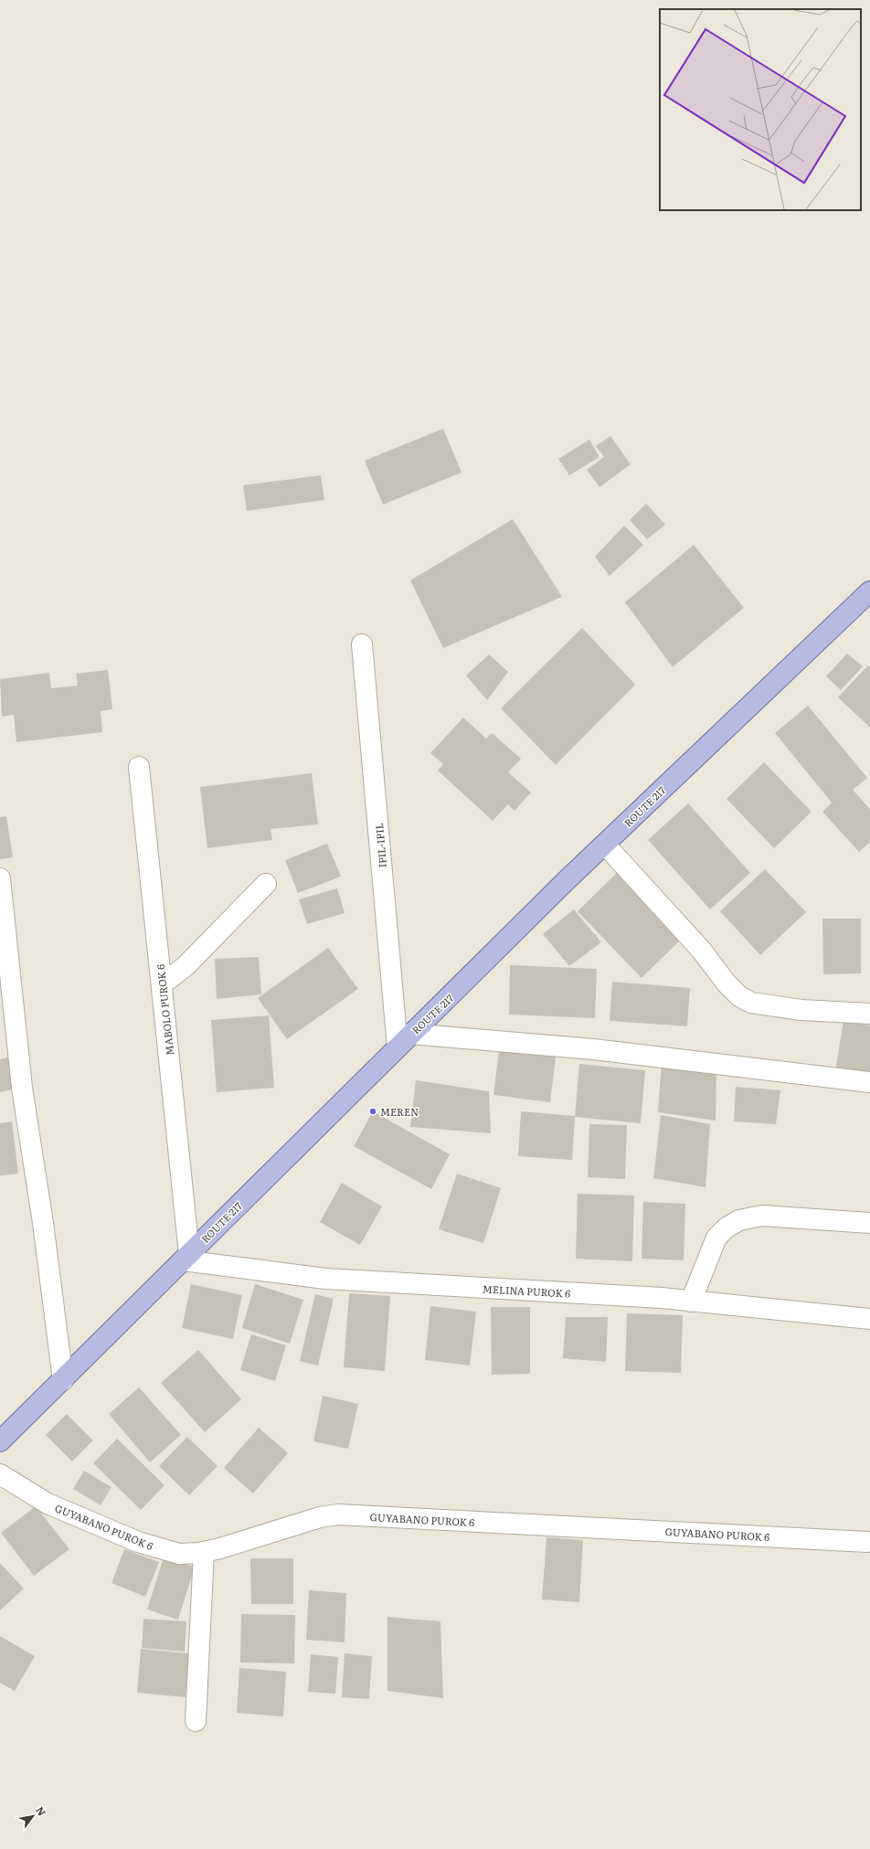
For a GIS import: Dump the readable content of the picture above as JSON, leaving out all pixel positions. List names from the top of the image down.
{
  "streets": {
    "main road": ["ROUTE 217"],
    "street": [
      "IPIL-IPIL",
      "MABOLO PUROK 6",
      "MELINA PUROK 6",
      "GUYABANO PUROK 6"
    ]
  },
  "crossings": [
    ["ROUTE 217", "IPIL-IPIL"],
    ["ROUTE 217", "MABOLO PUROK 6"],
    ["ROUTE 217", "MELINA PUROK 6"],
    ["MABOLO PUROK 6", "MELINA PUROK 6"]
  ],
  "places": ["MEREN"],
  "north": "top right"
}
